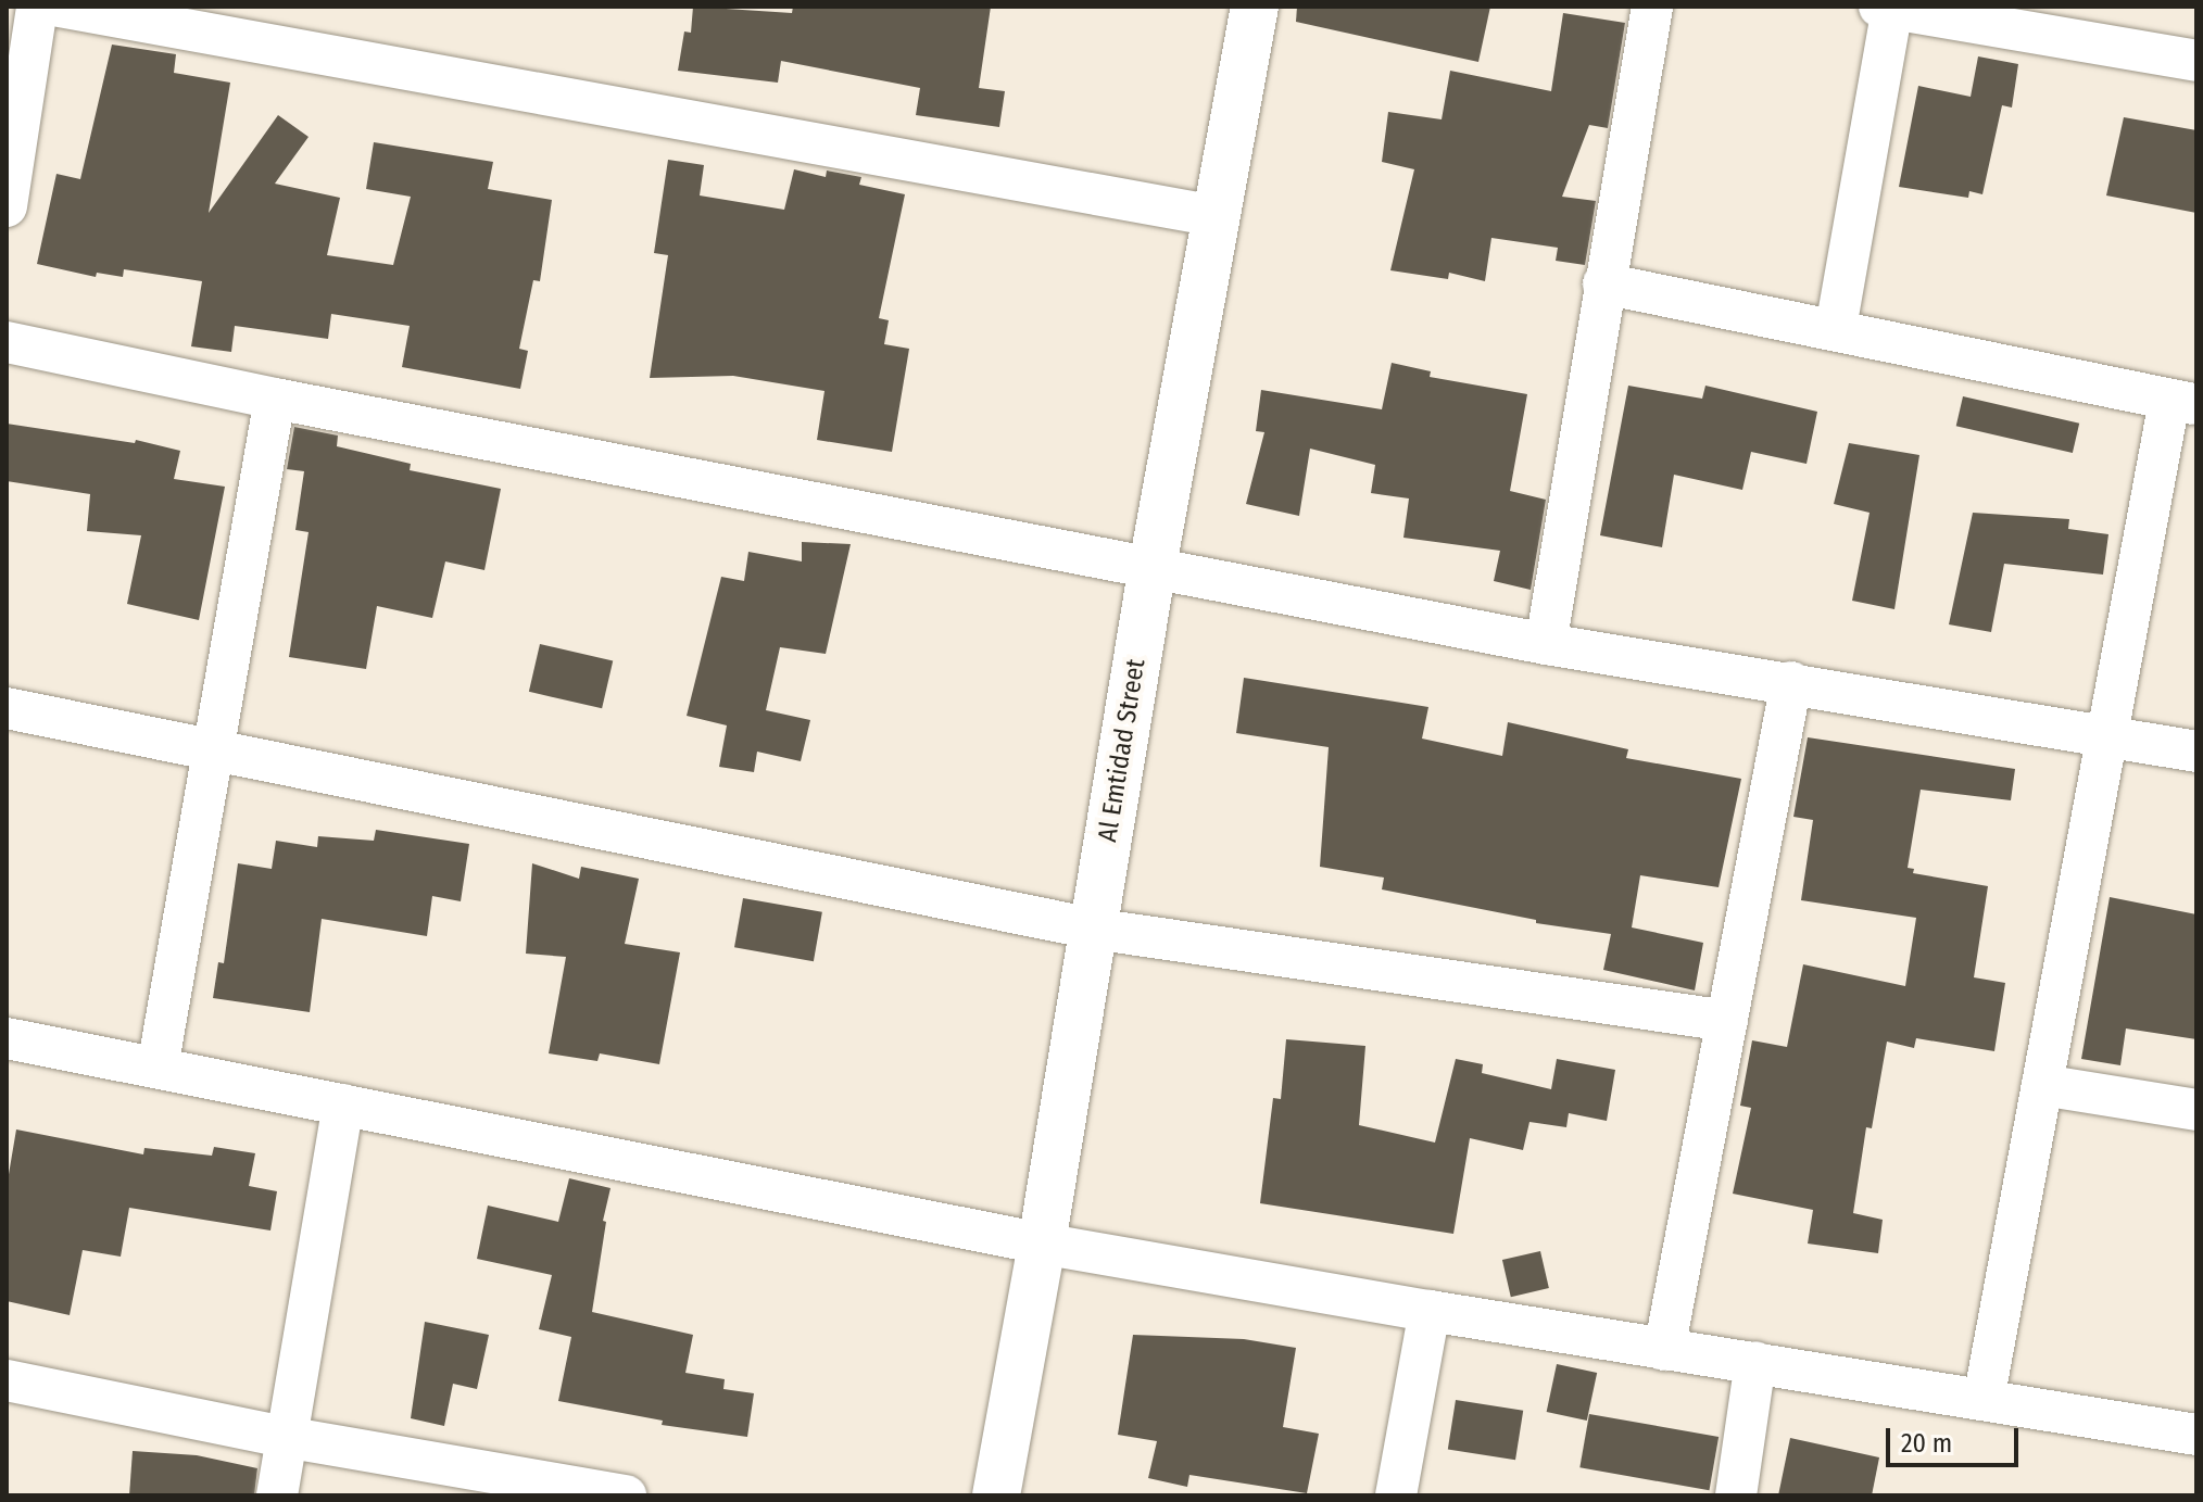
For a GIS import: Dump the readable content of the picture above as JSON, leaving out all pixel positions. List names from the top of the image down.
{
  "streets": {
    "street": ["Al Emtidad Street"]
  },
  "scale_bar": "20 m"
}
